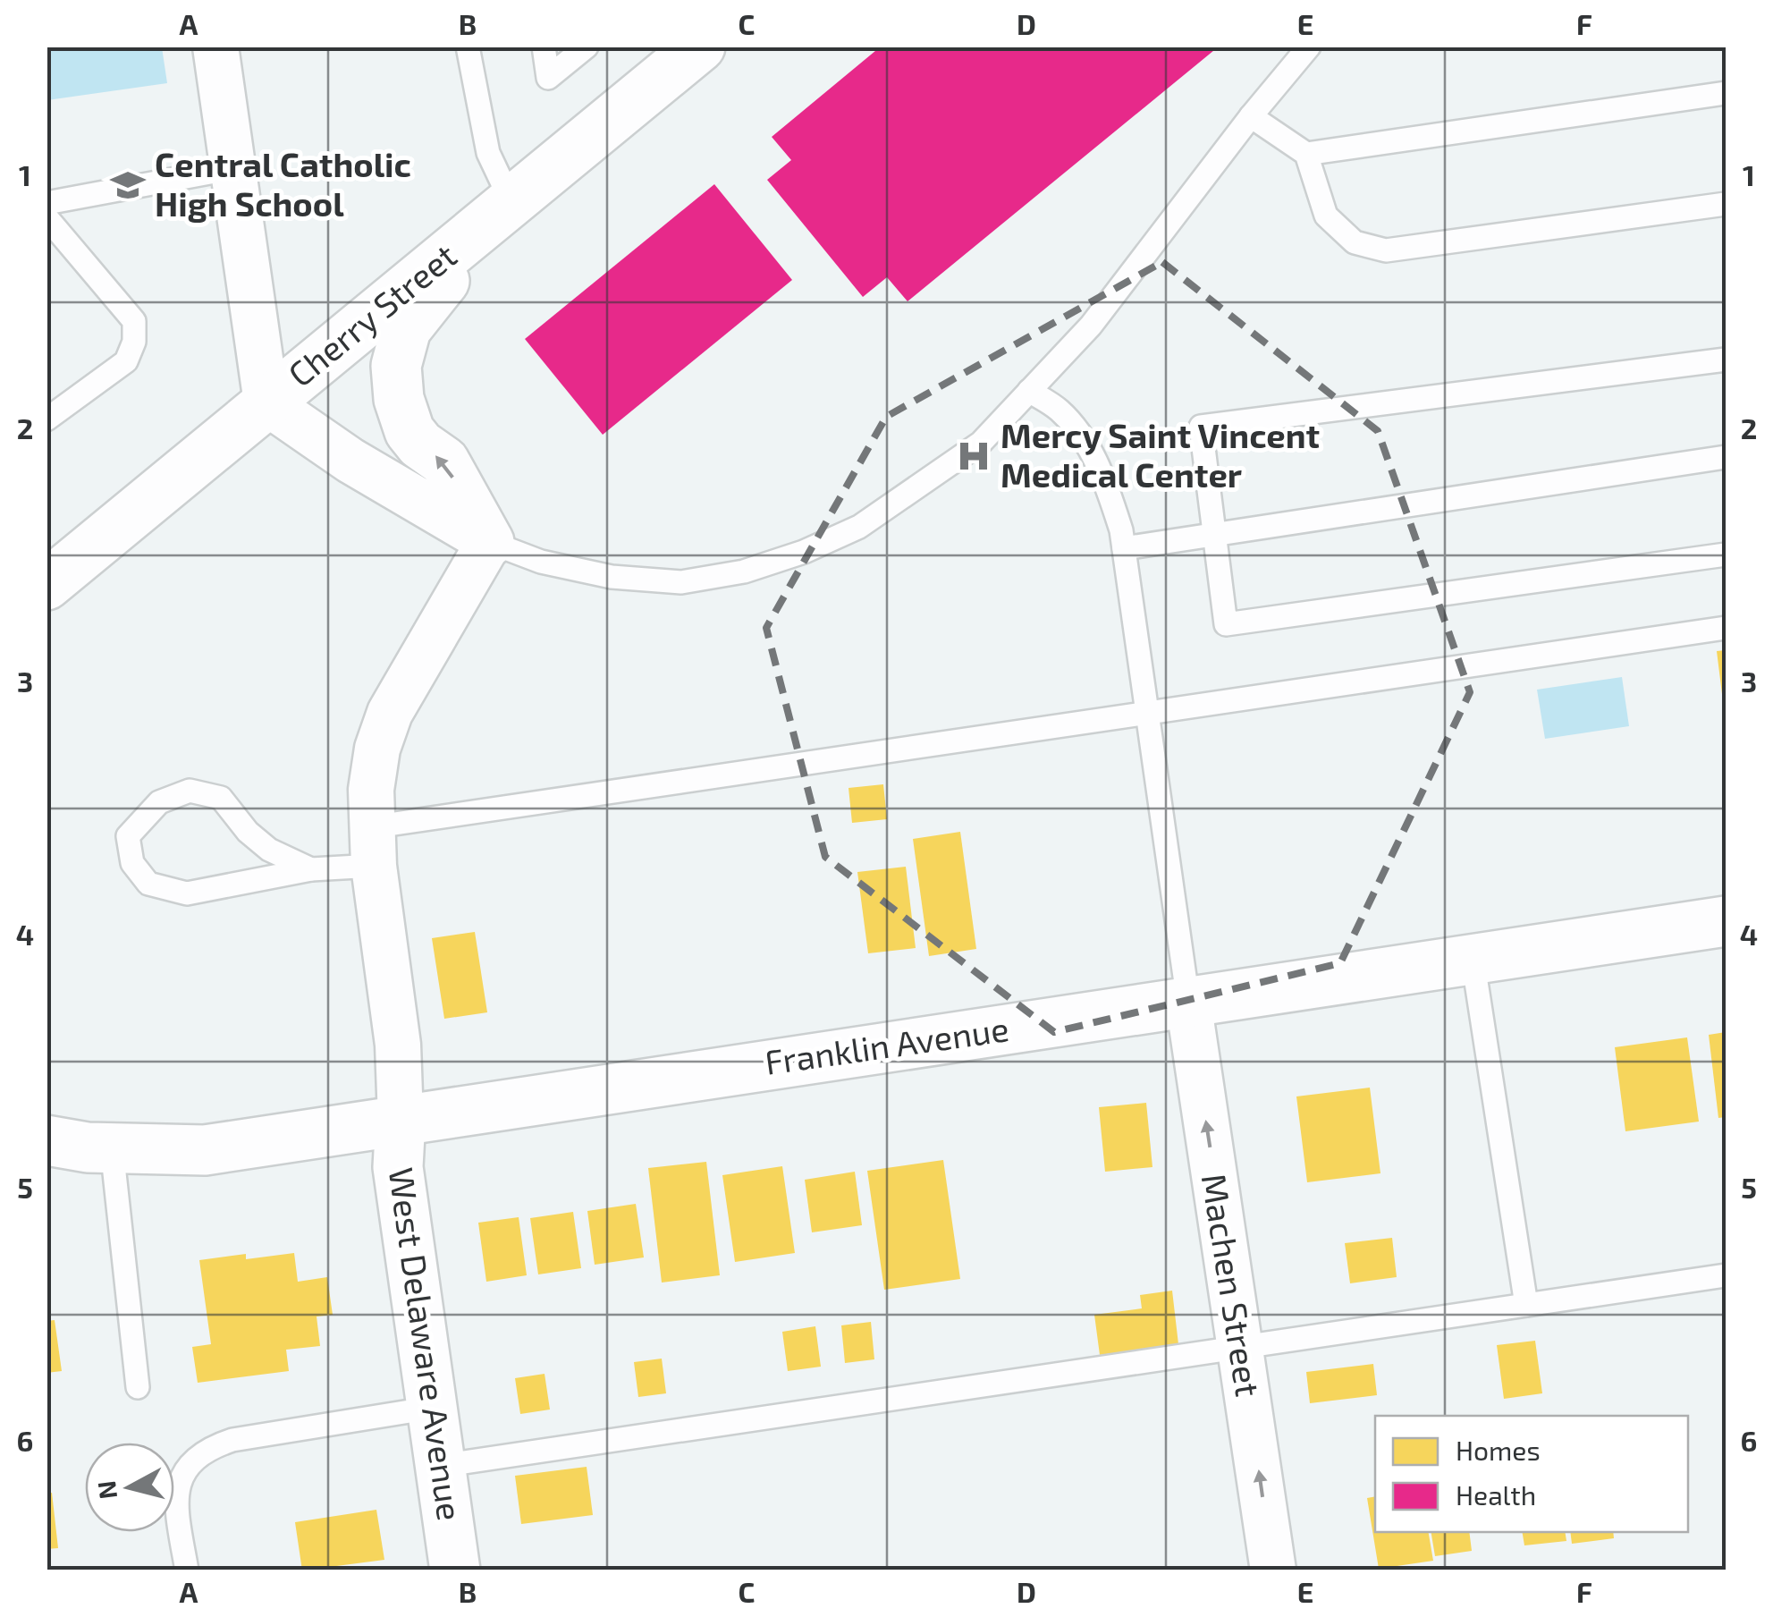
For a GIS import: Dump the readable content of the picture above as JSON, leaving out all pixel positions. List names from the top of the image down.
{
  "streets": {
    "street": [
      "Cherry Street",
      "Franklin Avenue",
      "Machen Street",
      "West Delaware Avenue"
    ]
  },
  "crossings": [
    ["Franklin Avenue", "Machen Street"],
    ["Franklin Avenue", "West Delaware Avenue"]
  ],
  "one_way": ["Machen Street"],
  "places": {
    "school or university": ["Central Catholic High School"],
    "hospital": ["Mercy Saint Vincent Medical Center"]
  },
  "legend": ["Homes", "Health"],
  "north": "left",
  "grid": {
    "columns": [
      "A",
      "B",
      "C",
      "D",
      "E",
      "F"
    ],
    "rows": [
      "1",
      "2",
      "3",
      "4",
      "5",
      "6"
    ]
  }
}
